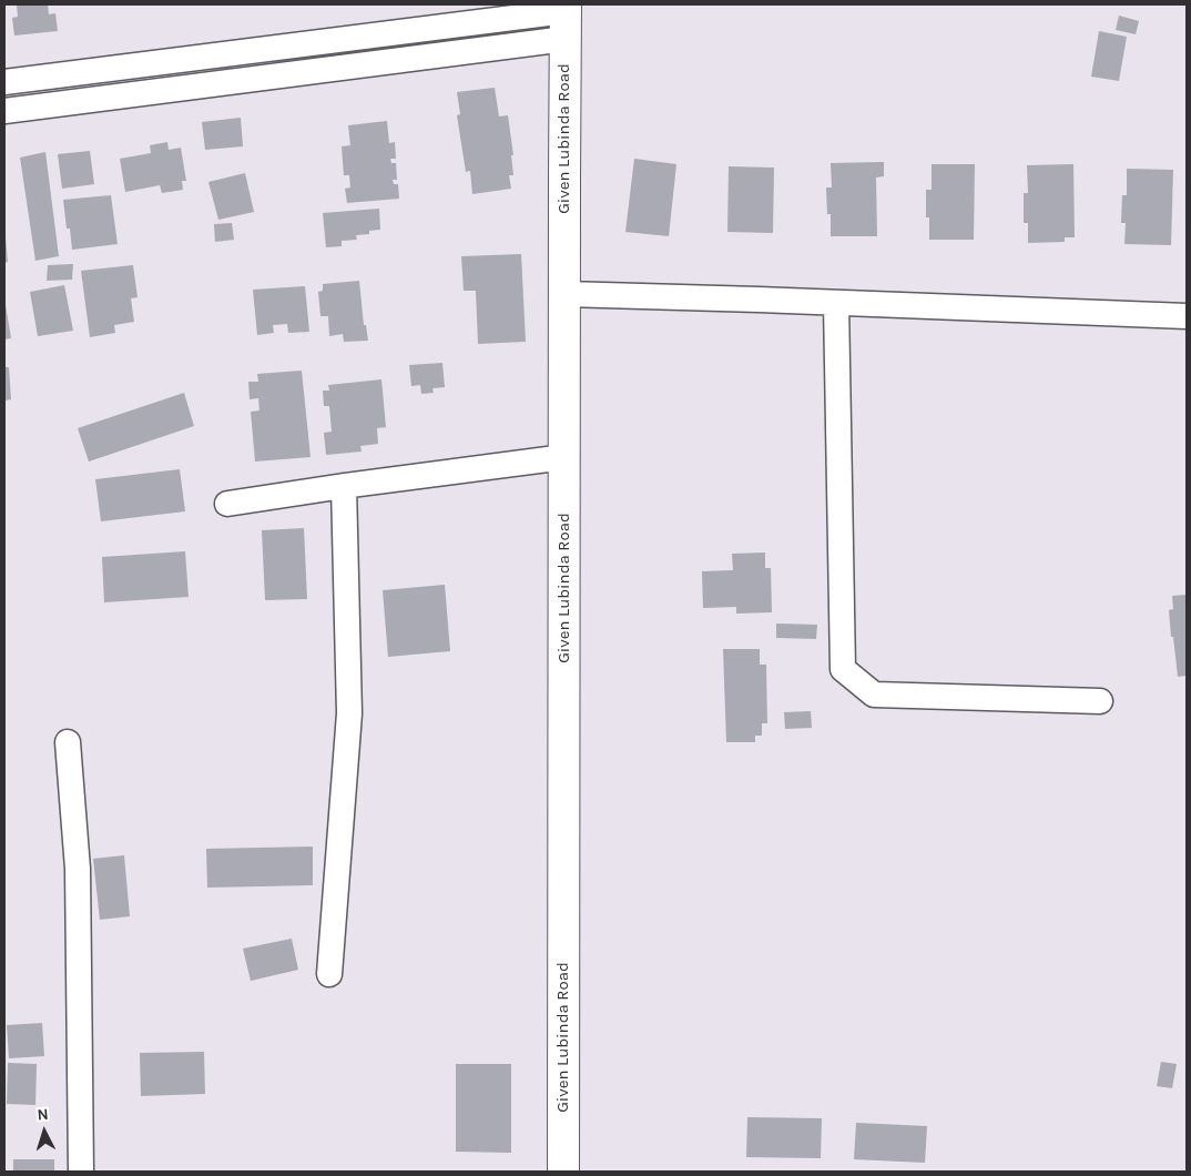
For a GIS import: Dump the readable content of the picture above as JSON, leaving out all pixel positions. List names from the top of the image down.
{
  "streets": {
    "street": ["Given Lubinda Road"]
  },
  "north": "top"
}
